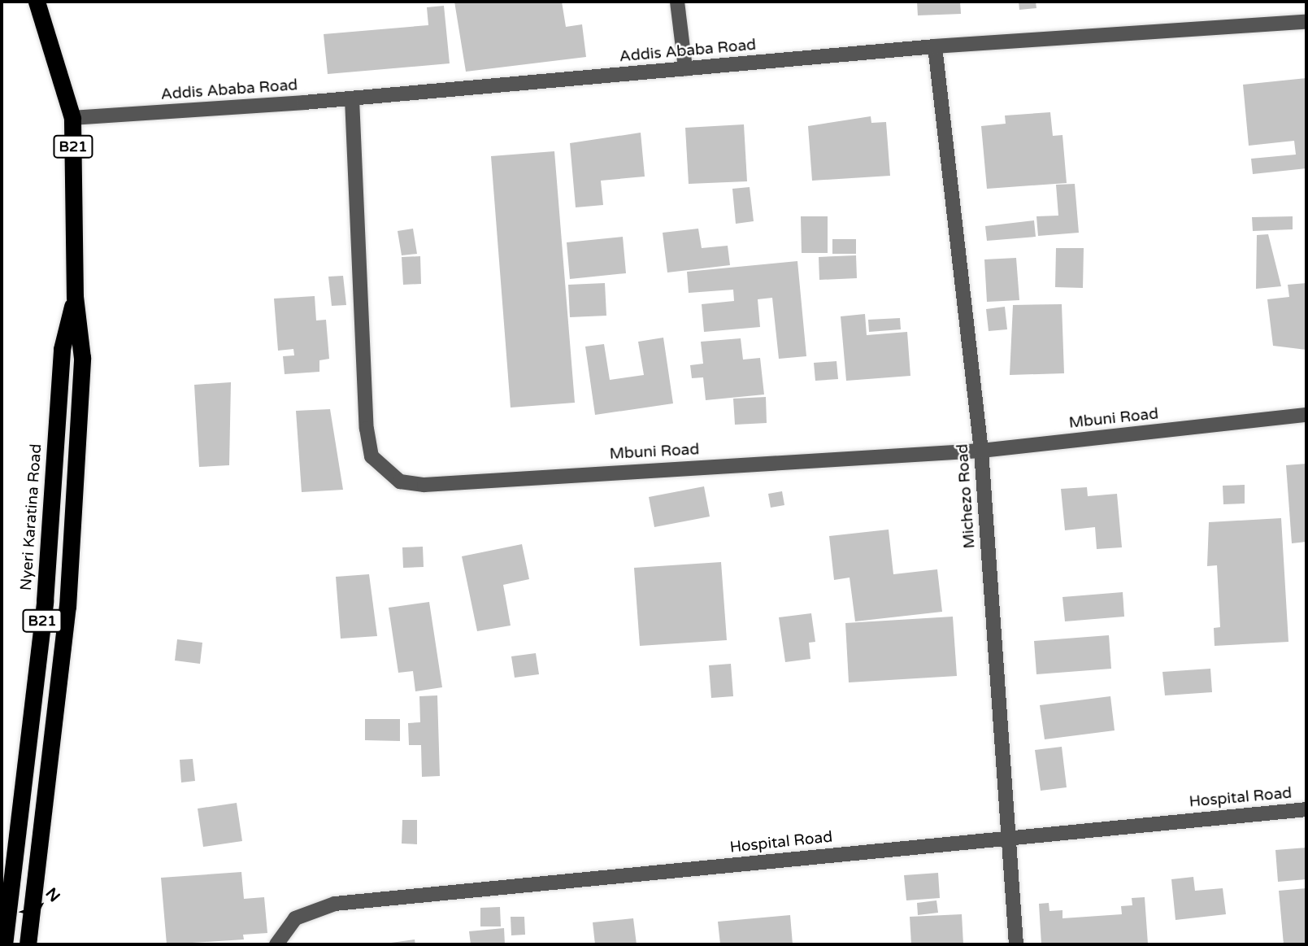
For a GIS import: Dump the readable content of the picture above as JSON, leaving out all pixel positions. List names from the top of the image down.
{
  "streets": {
    "highway": ["B21", "Nyeri Karatina Road"],
    "street": [
      "Addis Ababa Road",
      "Mbuni Road",
      "Michezo Road",
      "Hospital Road"
    ]
  },
  "crossings": [
    ["Addis Ababa Road", "Mbuni Road"],
    ["Addis Ababa Road", "Michezo Road"],
    ["Addis Ababa Road", "Nyeri Karatina Road"],
    ["Mbuni Road", "Michezo Road"],
    ["Michezo Road", "Hospital Road"]
  ],
  "north": "top right"
}
